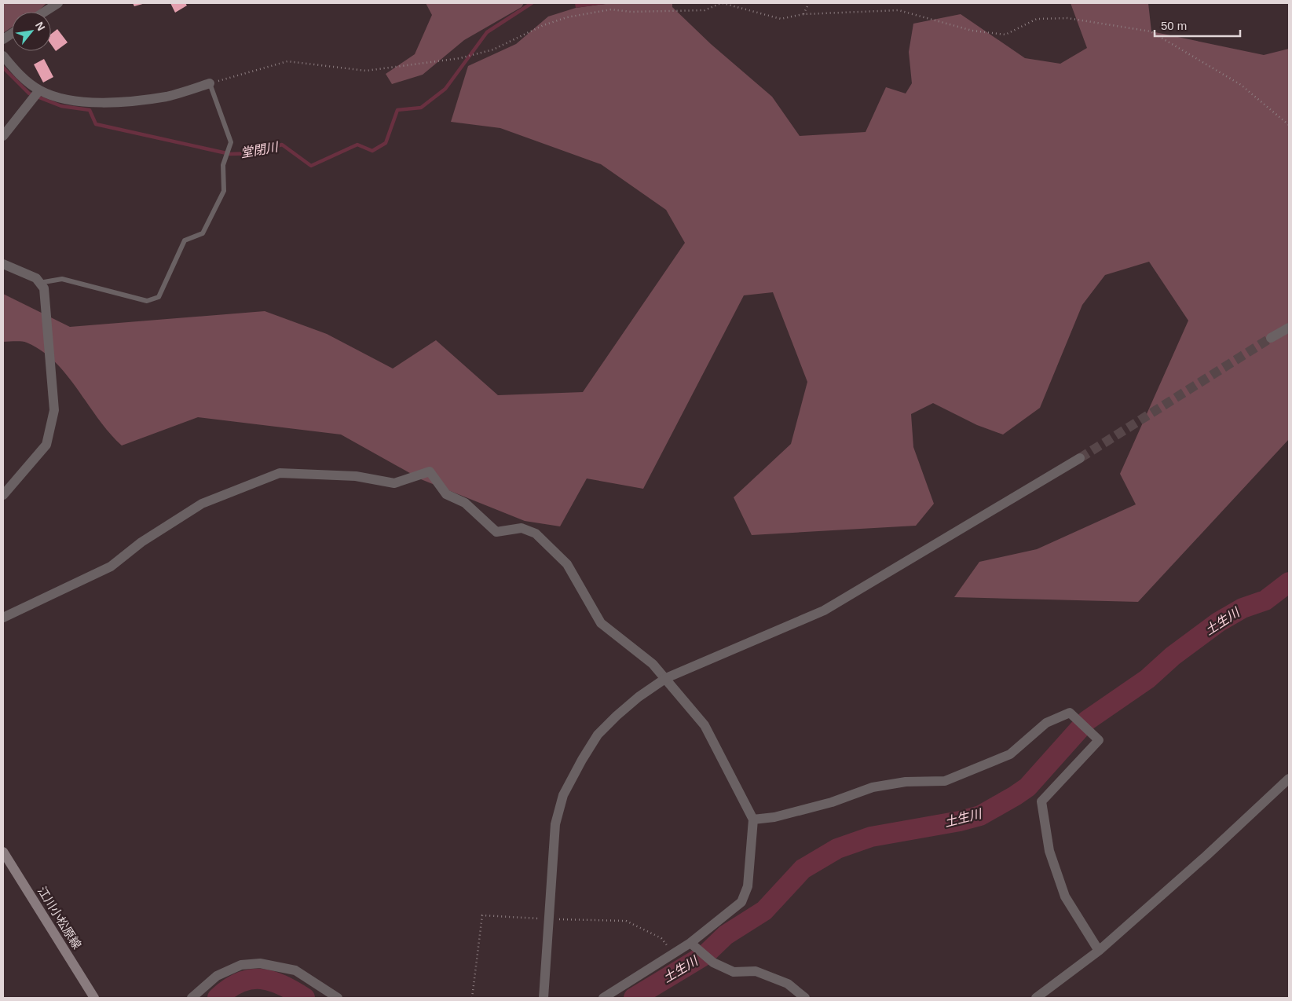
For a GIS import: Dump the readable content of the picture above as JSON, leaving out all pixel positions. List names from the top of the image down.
{
  "streets": {
    "main road": ["江川小松原線"]
  },
  "water": ["堂閉川", "土生川"],
  "scale_bar": "50 m",
  "north": "top right"
}
